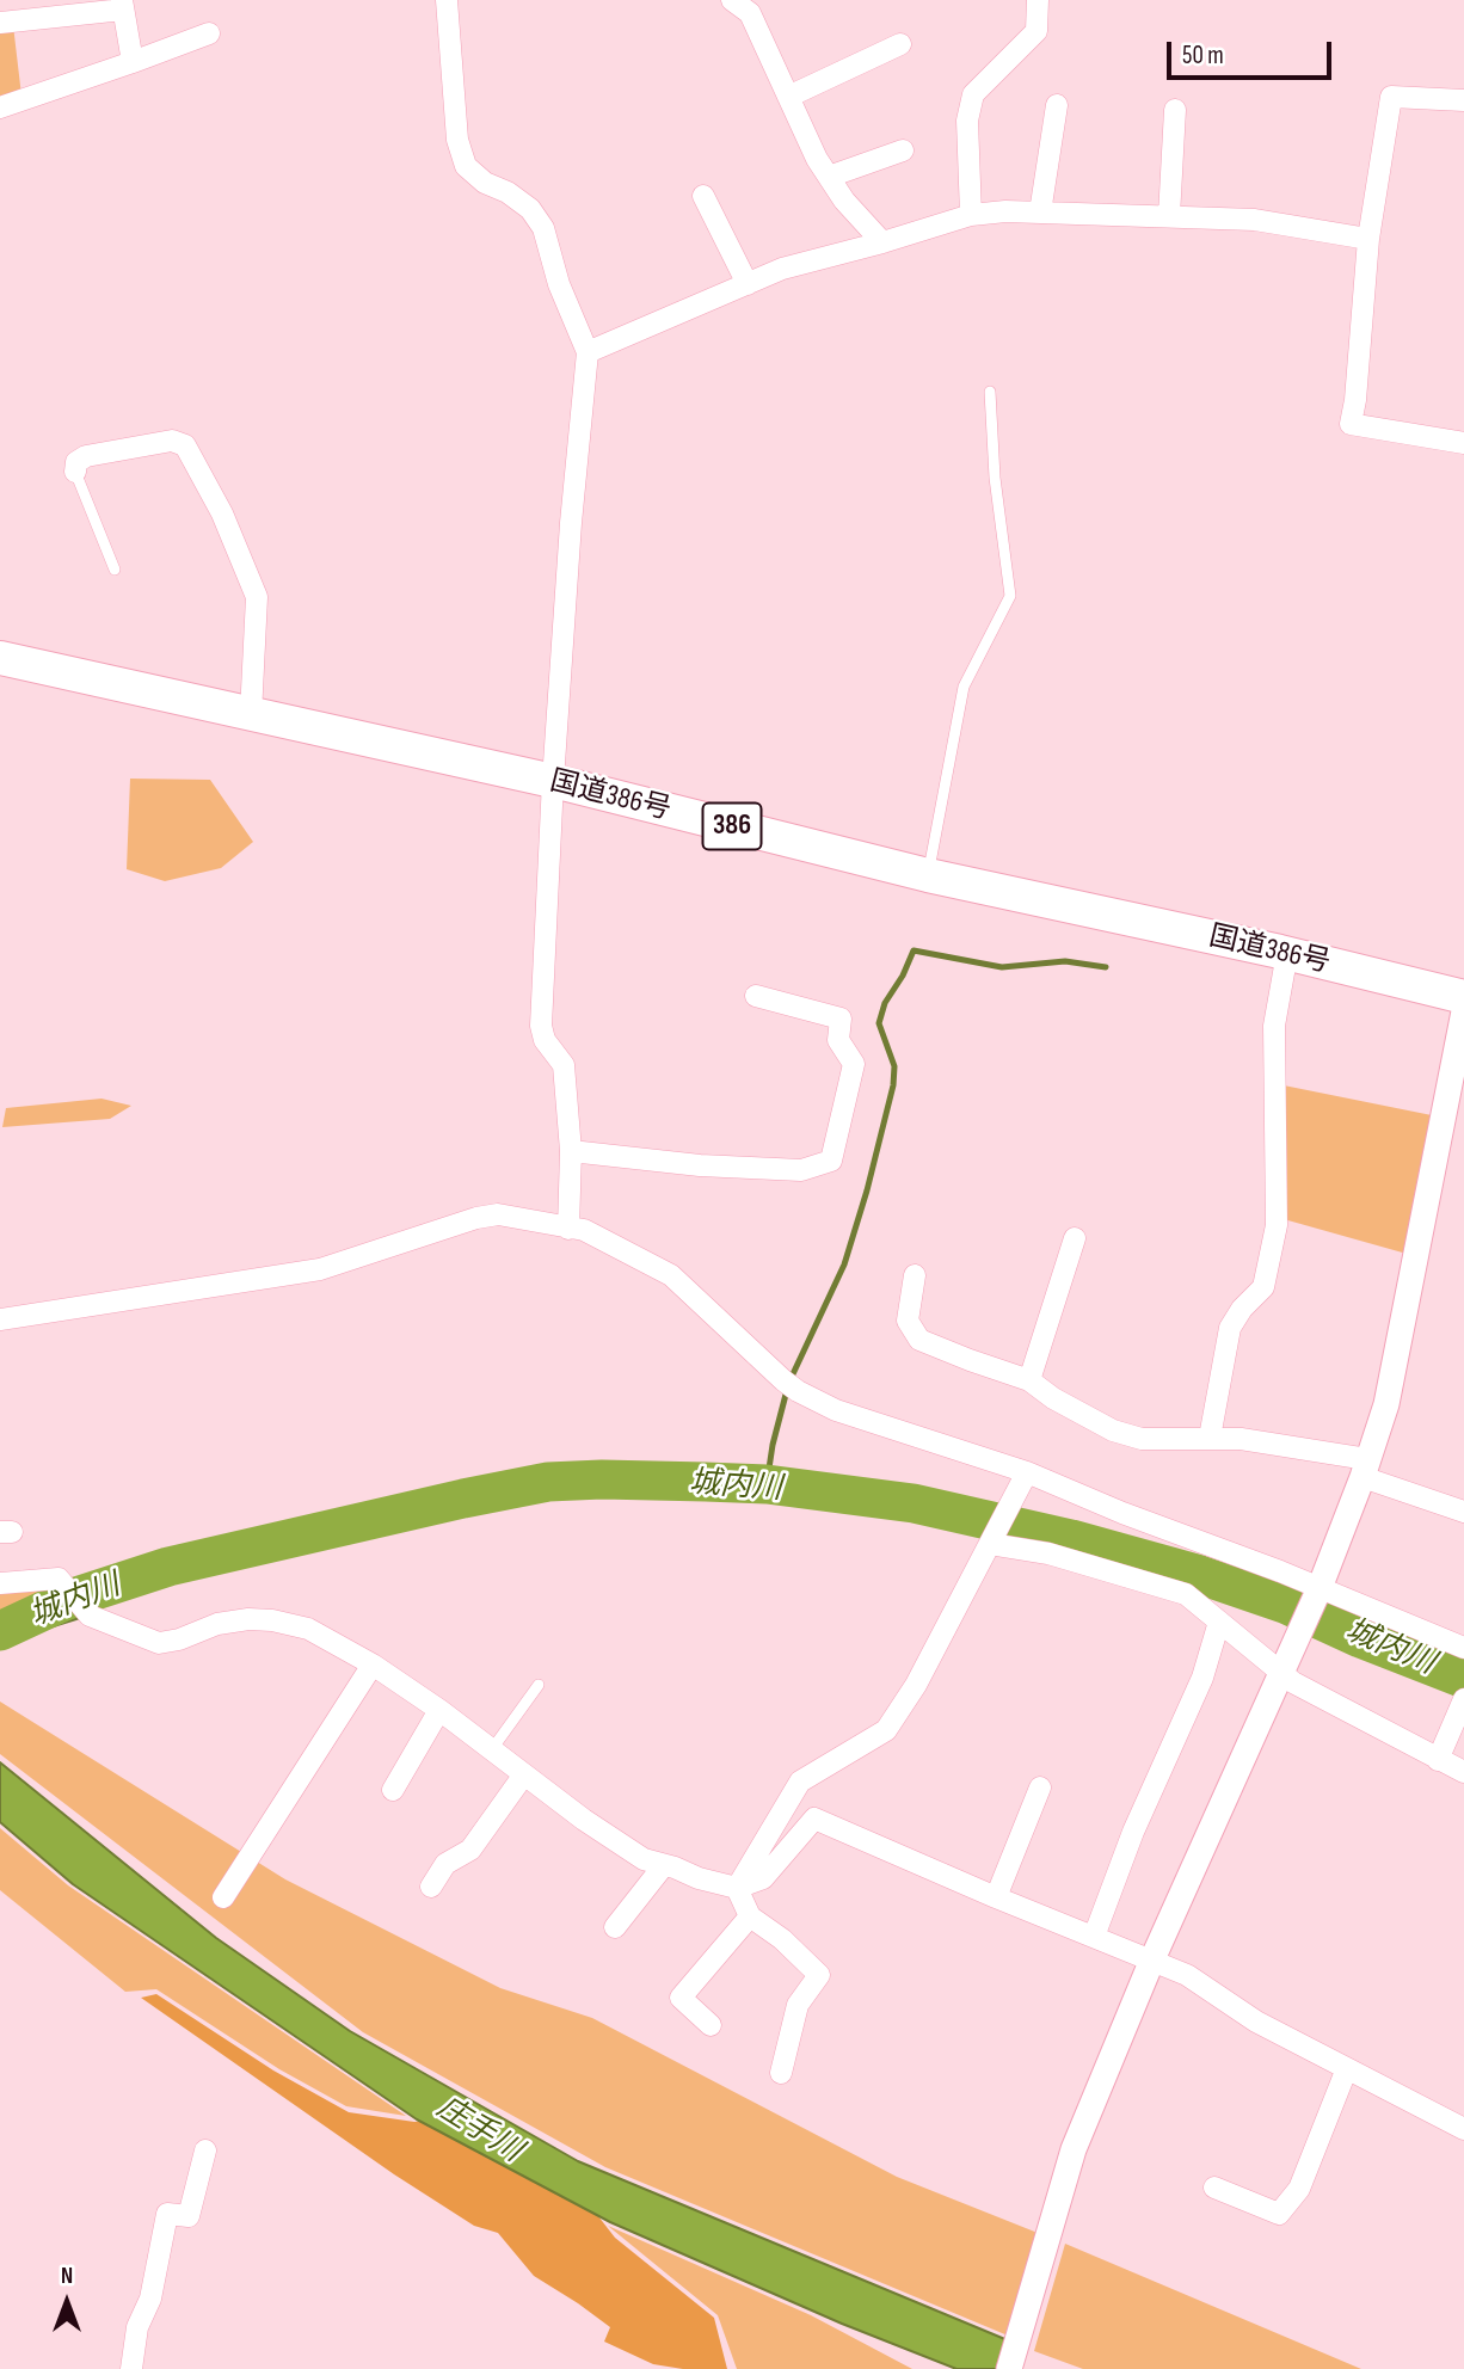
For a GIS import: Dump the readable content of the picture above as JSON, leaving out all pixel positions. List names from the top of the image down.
{
  "streets": {
    "highway": ["国道386号", "386"]
  },
  "water": ["城内川", "庄手川"],
  "scale_bar": "50 m",
  "north": "top"
}
